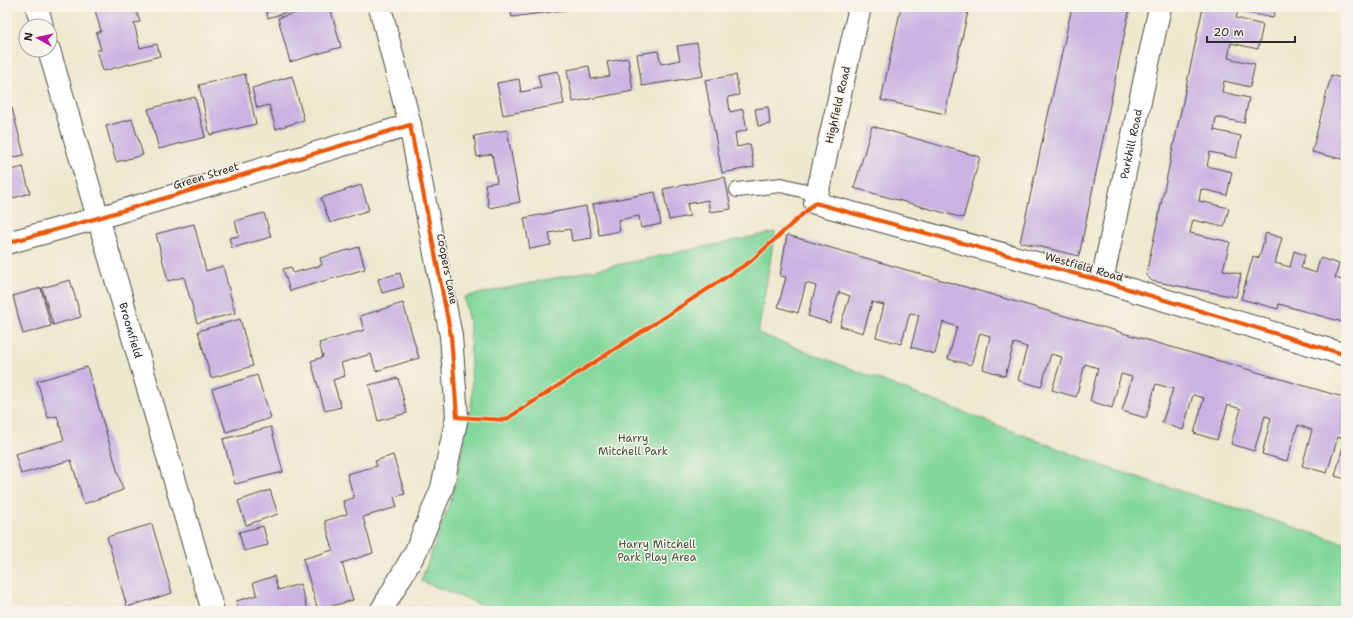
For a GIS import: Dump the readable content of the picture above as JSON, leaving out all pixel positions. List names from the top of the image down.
{
  "streets": {
    "street": [
      "Highfield Road",
      "Parkhill Road",
      "Green Street",
      "Westfield Road",
      "Coopers Lane",
      "Broomfield"
    ]
  },
  "crossings": [
    ["Highfield Road", "Westfield Road"],
    ["Parkhill Road", "Westfield Road"],
    ["Green Street", "Coopers Lane"],
    ["Green Street", "Broomfield"]
  ],
  "parks": ["Harry Mitchell Park", "Harry Mitchell Park Play Area"],
  "scale_bar": "20 m",
  "north": "left"
}
